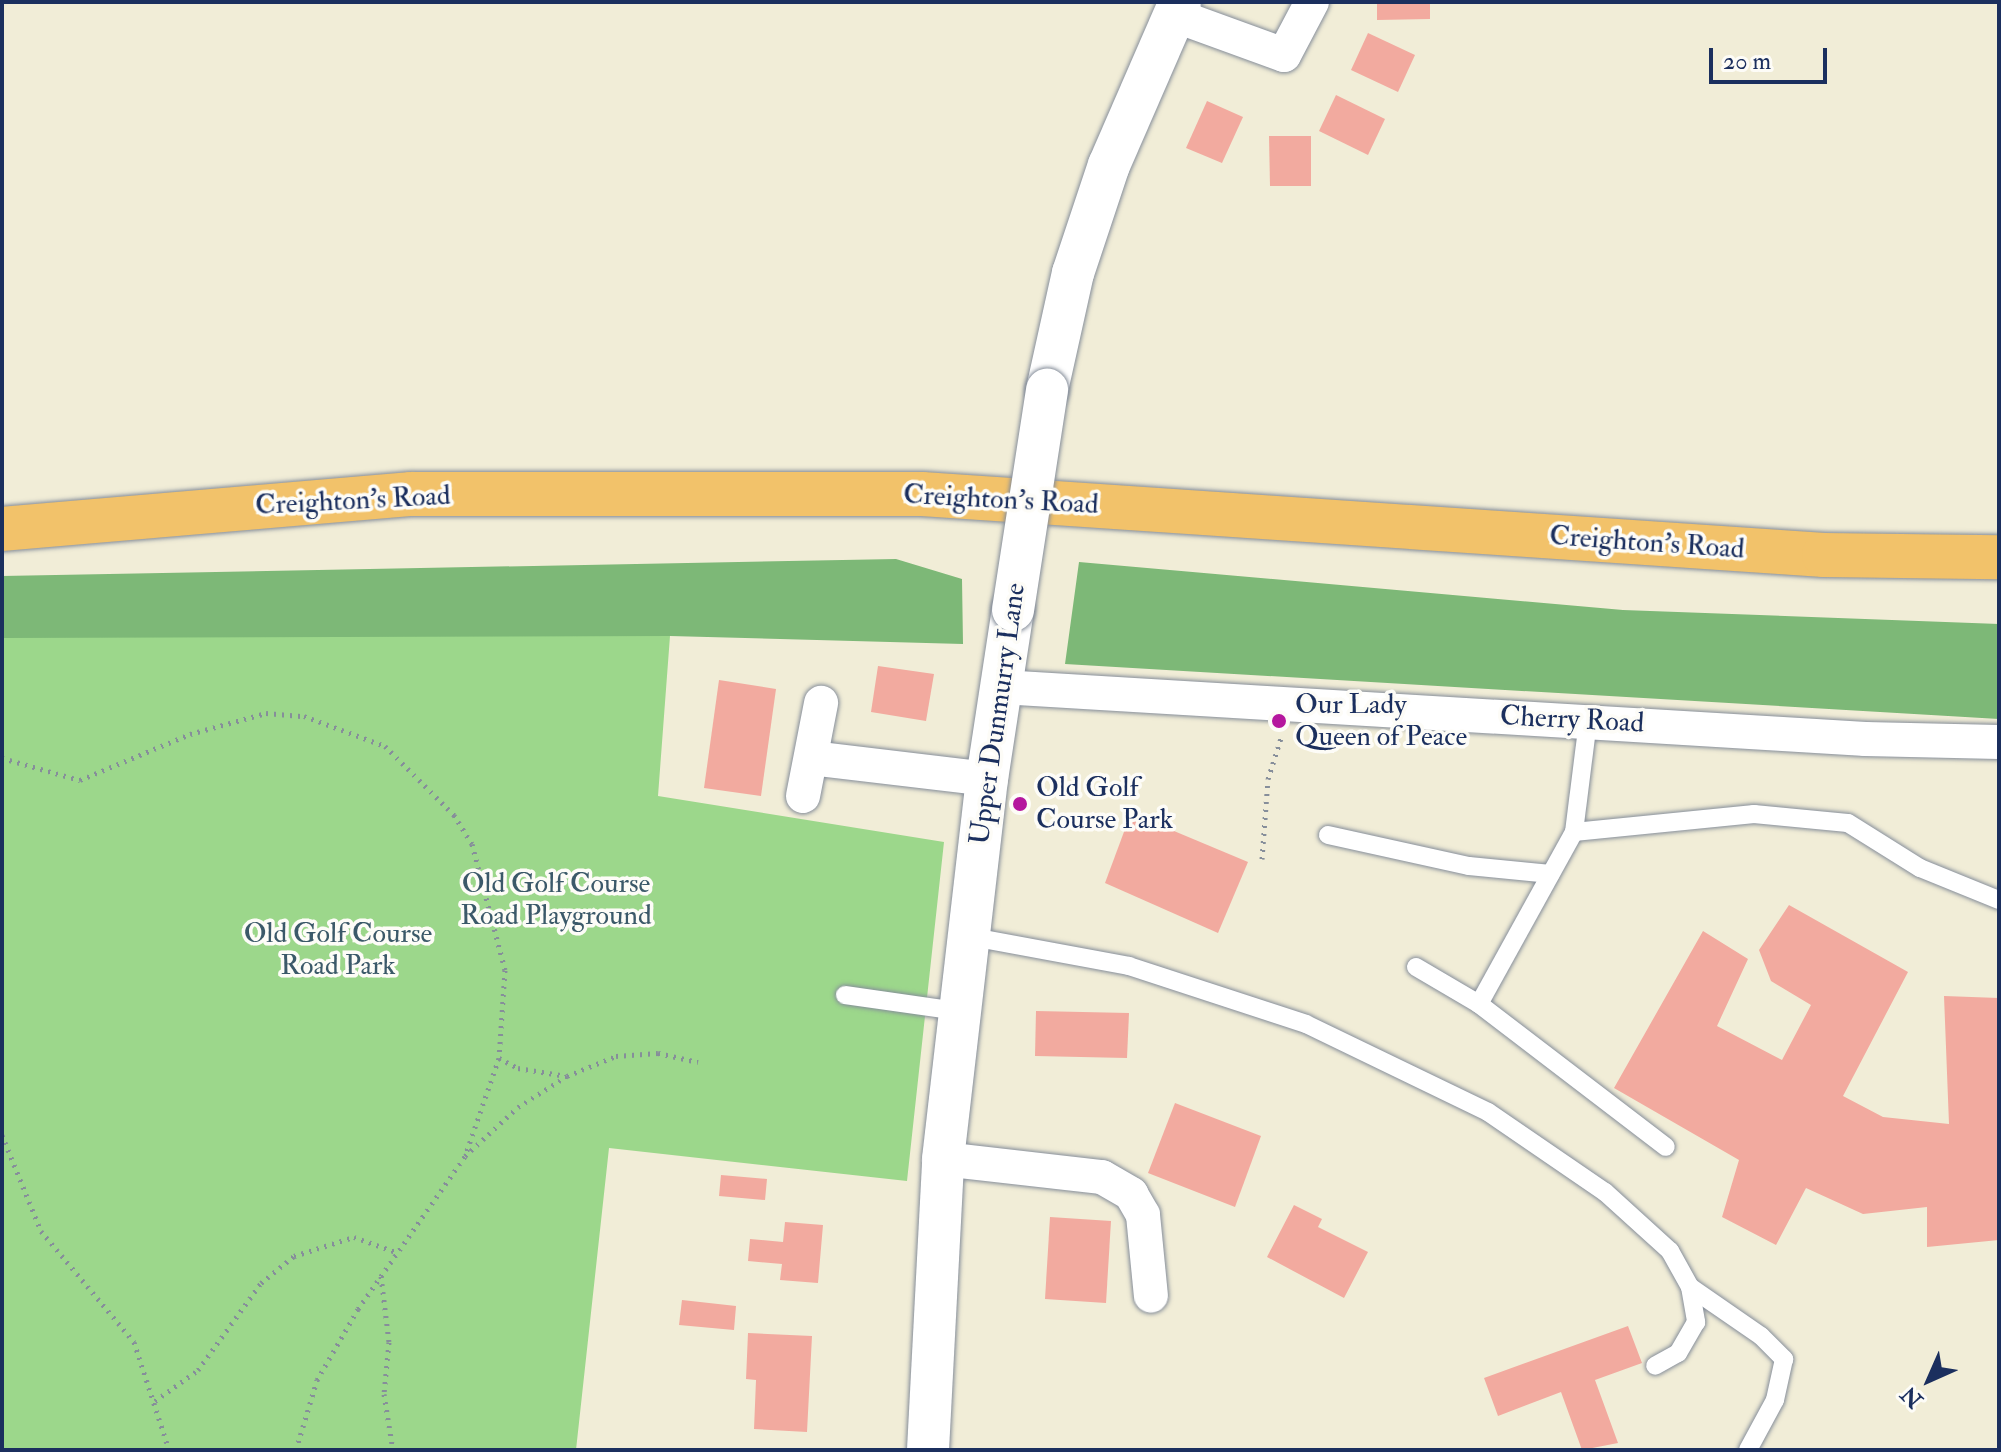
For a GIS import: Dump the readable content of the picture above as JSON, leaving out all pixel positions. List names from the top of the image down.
{
  "streets": {
    "highway": ["Creighton's Road"],
    "street": ["Upper Dunmurry Lane", "Cherry Road"]
  },
  "crossings": [
    ["Upper Dunmurry Lane", "Cherry Road"]
  ],
  "parks": ["Old Golf Course Road Playground", "Old Golf Course Road Park"],
  "places": ["Our Lady Queen of Peace", "Old Golf Course Park"],
  "scale_bar": "20 m",
  "north": "bottom left"
}
